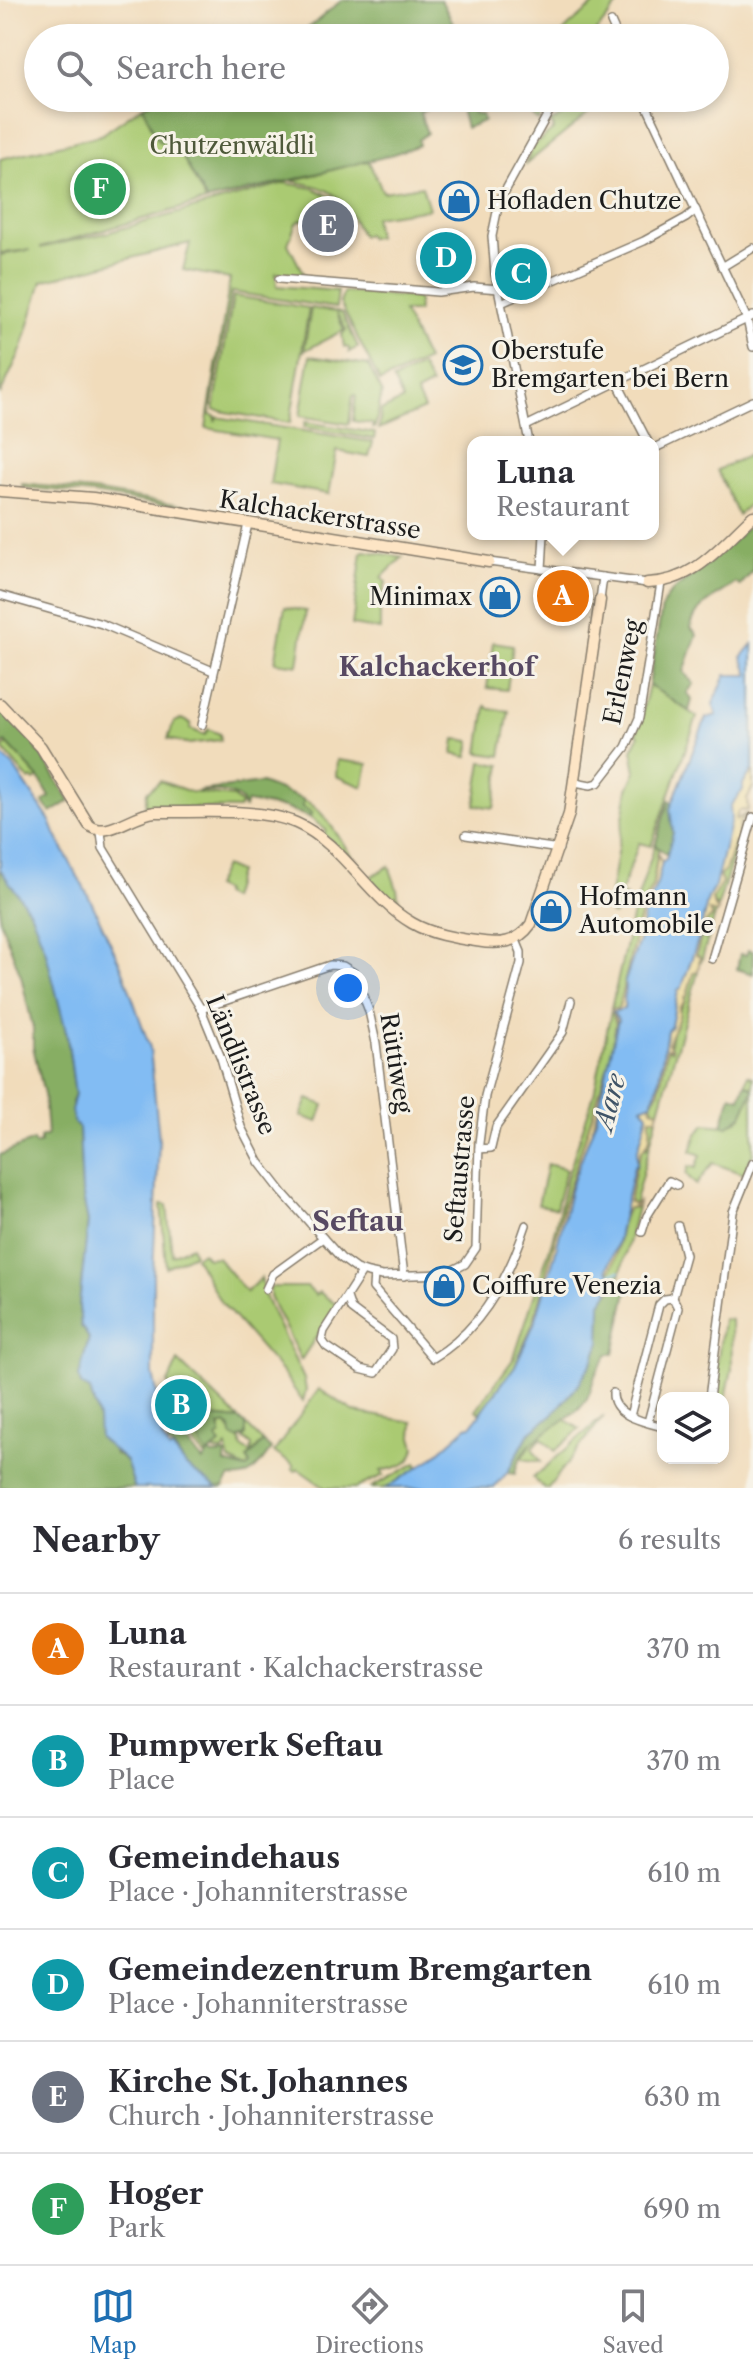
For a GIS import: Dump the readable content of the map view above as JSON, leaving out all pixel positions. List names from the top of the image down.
{
  "streets": {
    "street": [
      "Kalchackerstrasse",
      "Erlenweg",
      "Rüttiweg",
      "Ländlistrasse",
      "Seftaustrasse"
    ]
  },
  "crossings": [
    ["Kalchackerstrasse", "Erlenweg"],
    ["Rüttiweg", "Ländlistrasse"],
    ["Rüttiweg", "Seftaustrasse"],
    ["Ländlistrasse", "Seftaustrasse"]
  ],
  "districts": ["Kalchackerhof", "Seftau"],
  "water": ["Aare"],
  "parks": ["Chutzenwäldli"],
  "places": {
    "shop": [
      "Hofladen Chutze",
      "Minimax",
      "Hofmann Automobile",
      "Coiffure Venezia"
    ],
    "school or university": ["Oberstufe Bremgarten bei Bern"]
  },
  "page": {
    "search": "Search here",
    "pins": [
      "F",
      "E",
      "D",
      "C",
      "A",
      "B"
    ],
    "popup": ["Luna", "Restaurant"],
    "heading": ["Nearby", "6 results"],
    "list": [
      {
        "mark": "A",
        "name": "Luna",
        "note": "Restaurant · Kalchackerstrasse",
        "value": "370 m"
      },
      {
        "mark": "B",
        "name": "Pumpwerk Seftau",
        "note": "Place",
        "value": "370 m"
      },
      {
        "mark": "C",
        "name": "Gemeindehaus",
        "note": "Place · Johanniterstrasse",
        "value": "610 m"
      },
      {
        "mark": "D",
        "name": "Gemeindezentrum Bremgarten",
        "note": "Place · Johanniterstrasse",
        "value": "610 m"
      },
      {
        "mark": "E",
        "name": "Kirche St. Johannes",
        "note": "Church · Johanniterstrasse",
        "value": "630 m"
      },
      {
        "mark": "F",
        "name": "Hoger",
        "note": "Park",
        "value": "690 m"
      }
    ],
    "nav": ["Map", "Directions", "Saved"]
  }
}
